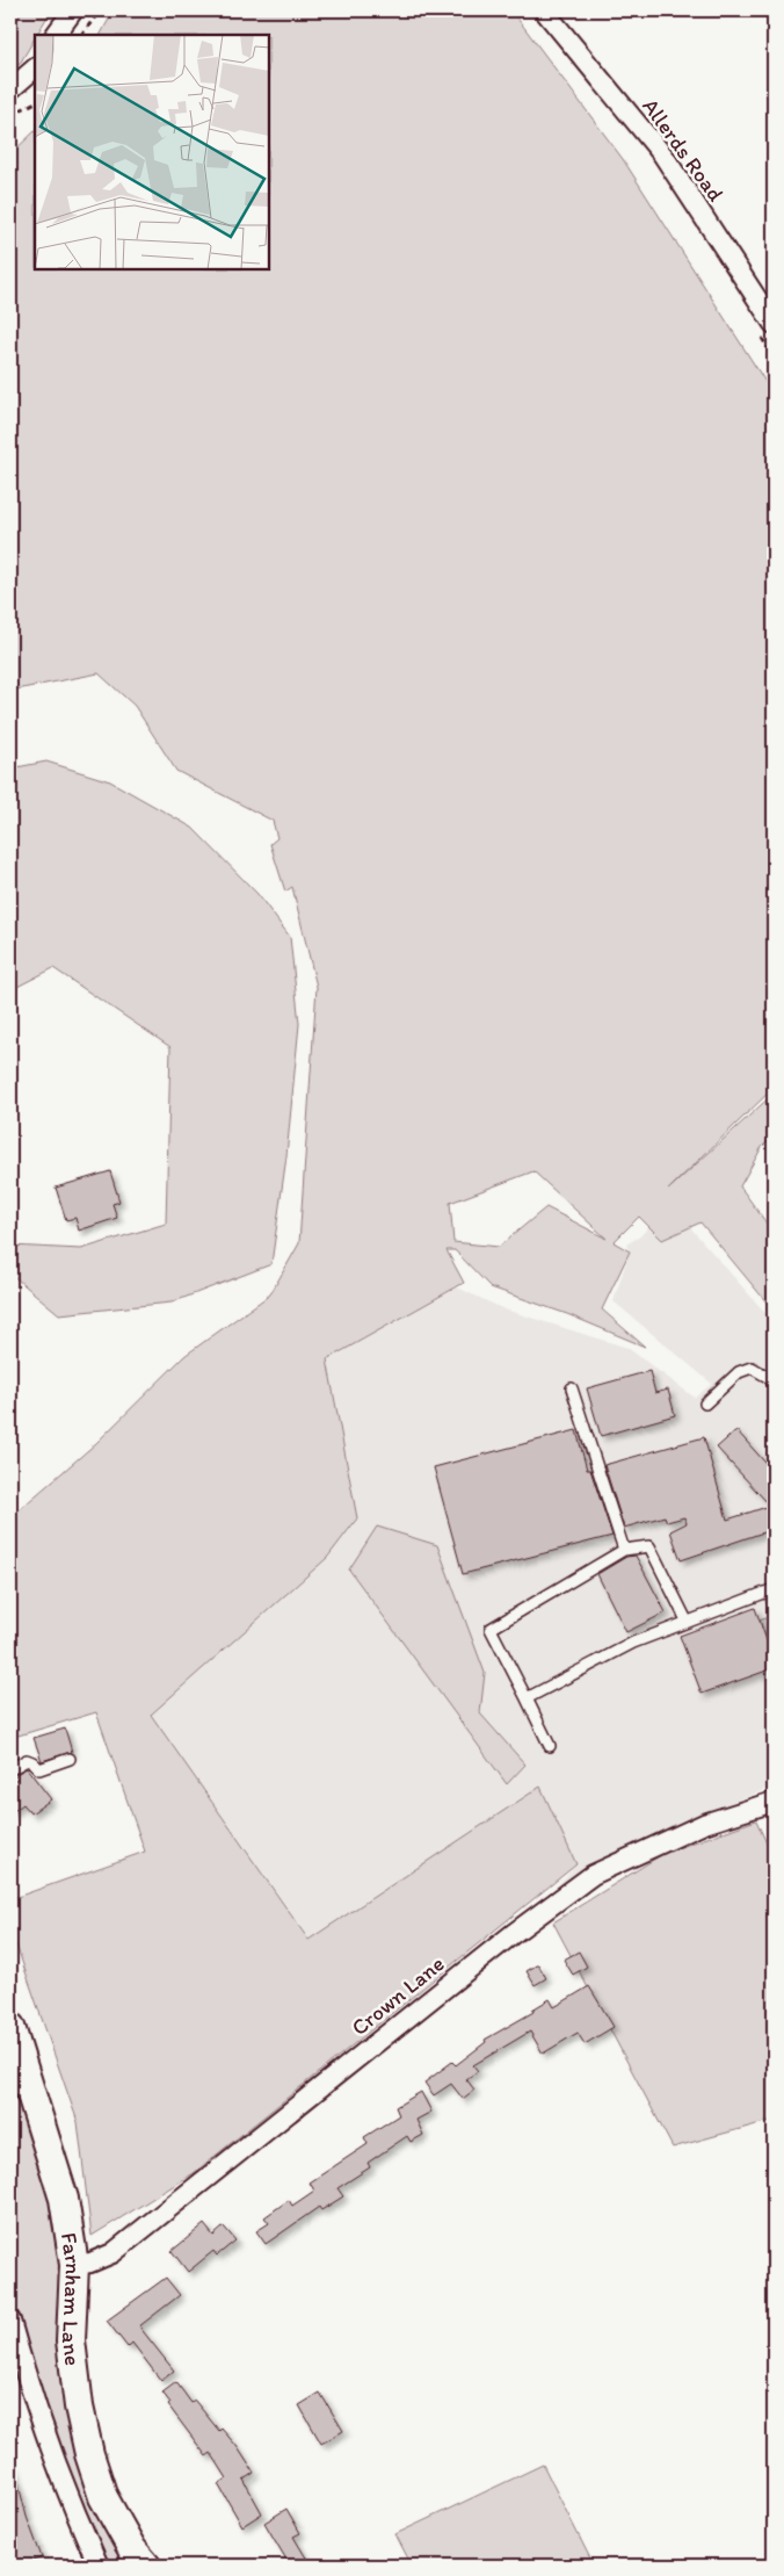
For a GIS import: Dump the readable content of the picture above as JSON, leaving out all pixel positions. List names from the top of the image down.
{
  "streets": {
    "street": ["Allerds Road", "Crown Lane", "Farnham Lane"]
  },
  "crossings": [
    ["Crown Lane", "Farnham Lane"]
  ]
}
